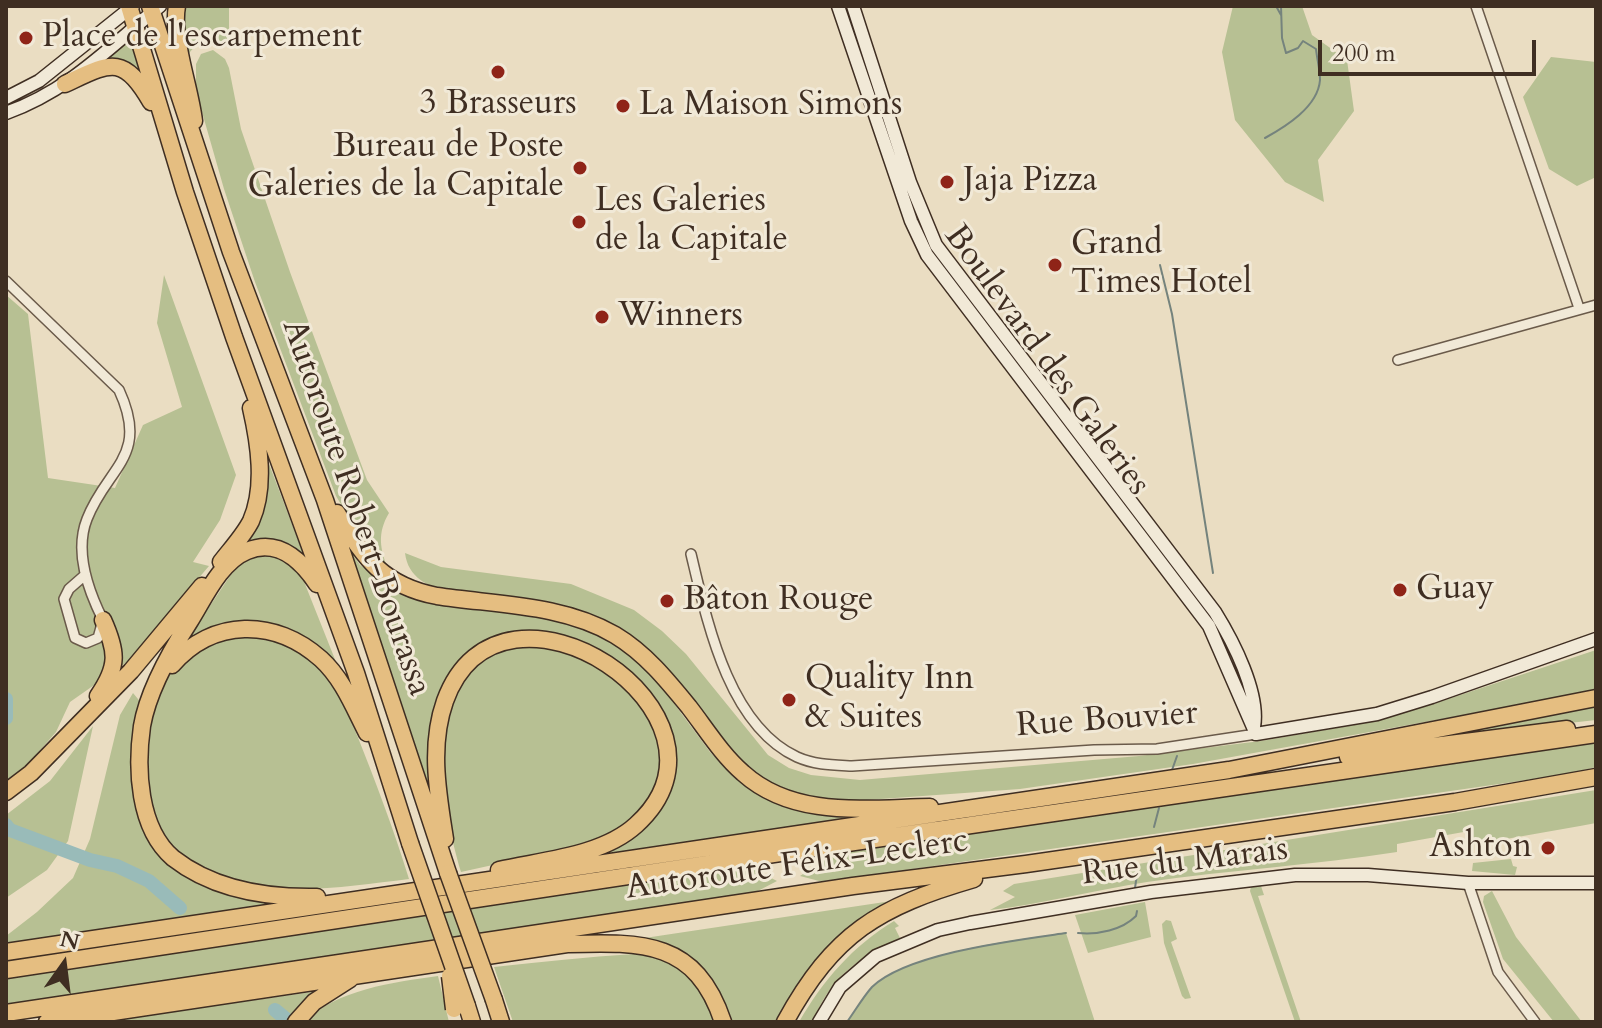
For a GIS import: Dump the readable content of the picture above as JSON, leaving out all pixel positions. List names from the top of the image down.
{
  "streets": {
    "highway": ["Autoroute Robert-Bourassa", "Autoroute Félix-Leclerc"],
    "street": ["Boulevard des Galeries", "Rue Bouvier", "Rue du Marais"]
  },
  "crossings": [
    ["Boulevard des Galeries", "Rue Bouvier"]
  ],
  "places": [
    "Place de l'escarpement",
    "3 Brasseurs",
    "La Maison Simons",
    "Bureau de Poste Galeries de la Capitale",
    "Jaja Pizza",
    "Les Galeries de la Capitale",
    "Grand Times Hotel",
    "Winners",
    "Guay",
    "Bâton Rouge",
    "Quality Inn & Suites",
    "Ashton"
  ],
  "scale_bar": "200 m",
  "north": "top"
}
